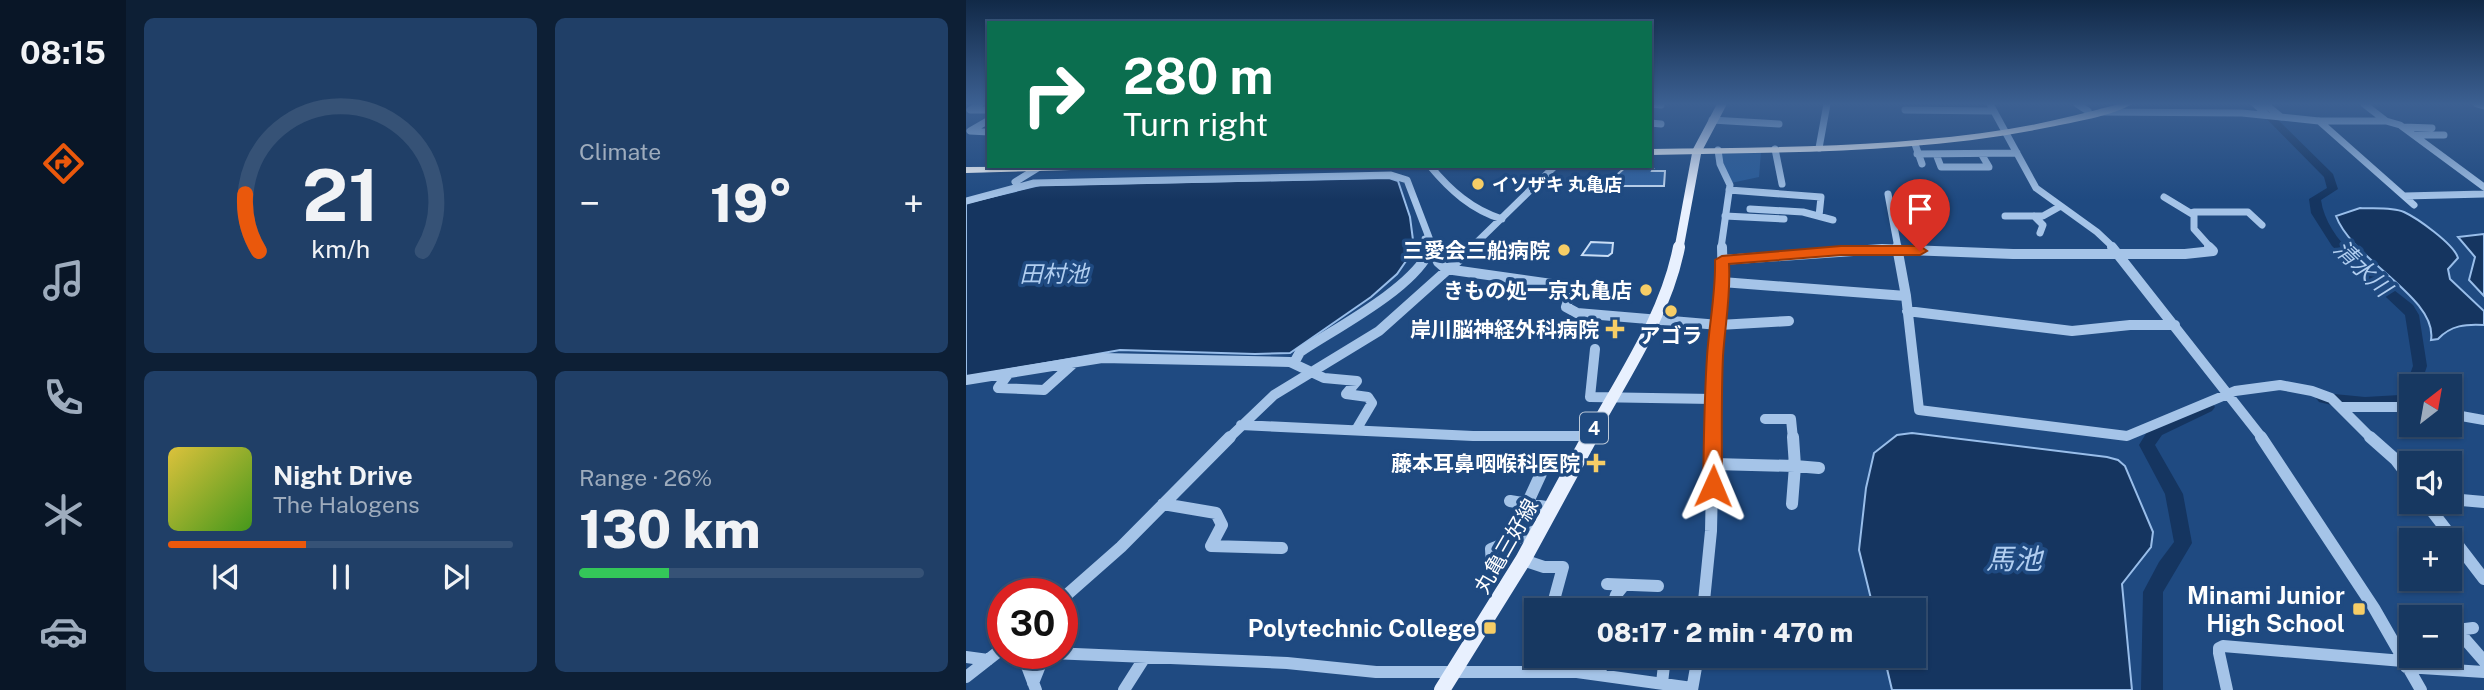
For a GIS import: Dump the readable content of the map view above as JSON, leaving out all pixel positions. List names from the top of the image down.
{
  "streets": {
    "main road": ["4", "丸亀三好線"]
  },
  "water": ["清水川", "田村池", "馬池"],
  "places": {
    "other": [
      "イソザキ 丸亀店",
      "三愛会三船病院",
      "きもの処一京丸亀店",
      "アゴラ"
    ],
    "health": ["岸川脳神経外科病院", "藤本耳鼻咽喉科医院"],
    "transit": ["Minami Junior High School", "Polytechnic College"]
  },
  "north": "top right",
  "page": {
    "tabs": "08:15",
    "tile": [
      "Climate",
      ["Range · 26%", "130 km"]
    ],
    "turn": ["280 m", "Turn right"],
    "heat": ["−", "19°", "+"],
    "map_buttons": ["+", "−"],
    "song": ["Night Drive", "The Halogens"],
    "limit": "30",
    "trip": "08:17 · 2 min · 470 m",
    "gauge": ["21", "km/h"]
  }
}
